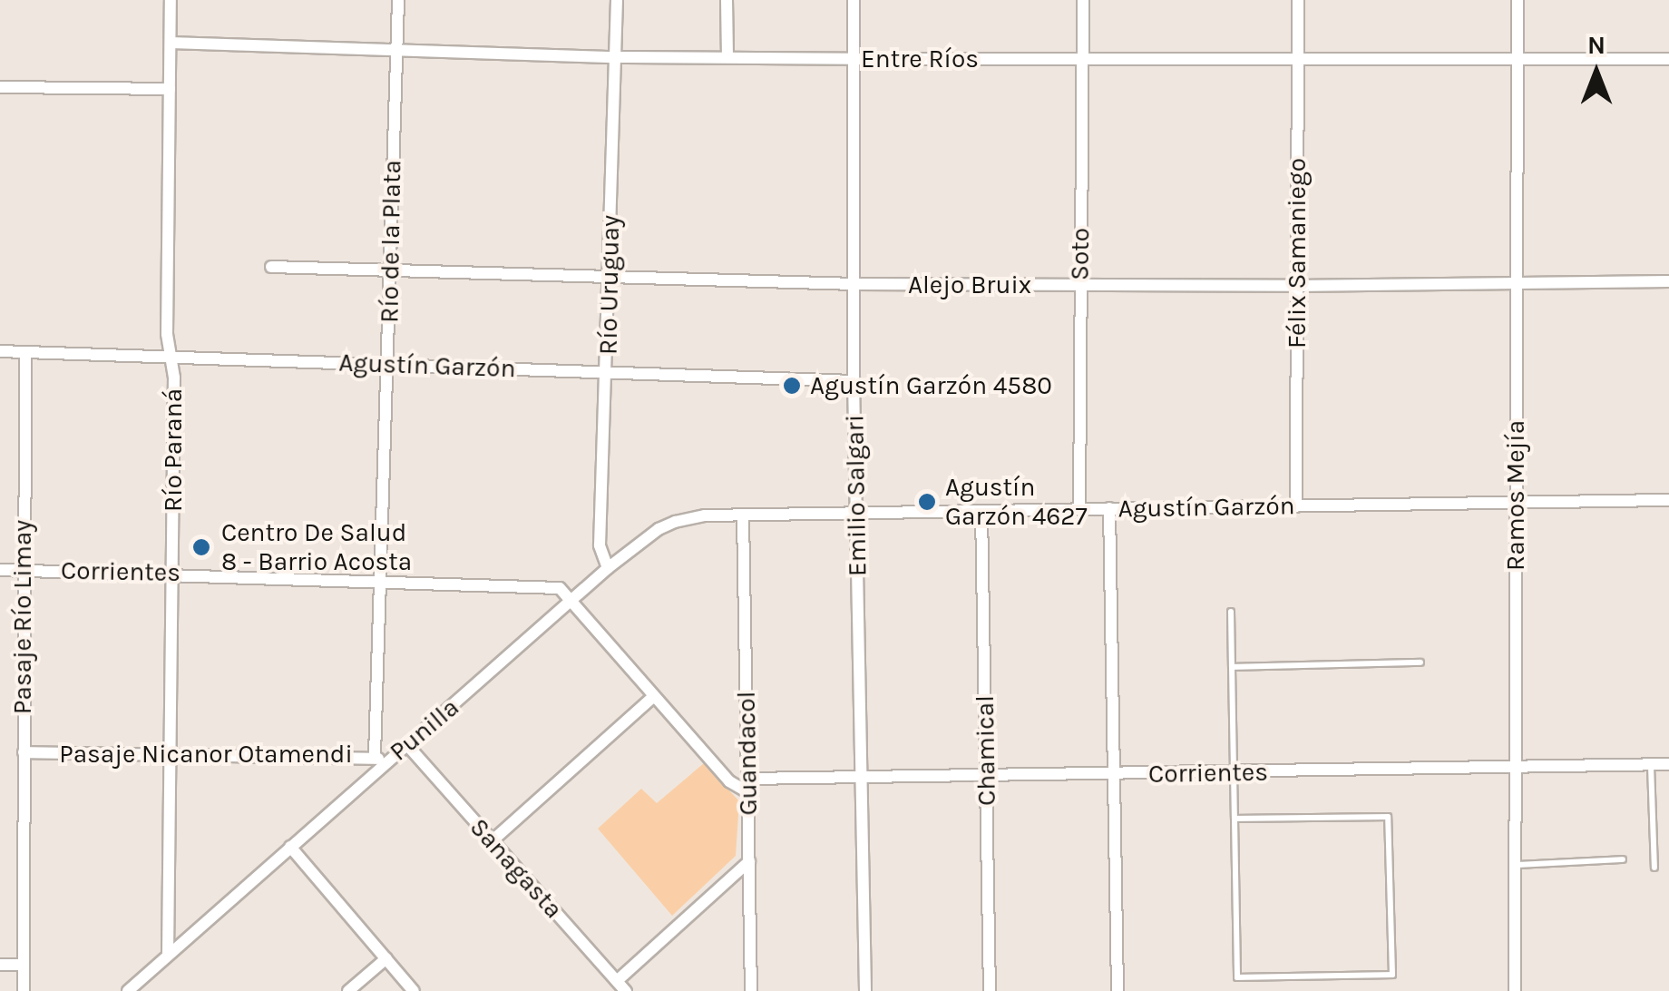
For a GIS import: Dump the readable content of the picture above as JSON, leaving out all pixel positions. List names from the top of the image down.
{
  "streets": {
    "street": [
      "Entre Ríos",
      "Río de la Plata",
      "Félix Samaniego",
      "Soto",
      "Río Uruguay",
      "Alejo Bruix",
      "Agustín Garzón",
      "Río Paraná",
      "Emilio Salgari",
      "Ramos Mejía",
      "Corrientes",
      "Pasaje Río Limay",
      "Punilla",
      "Chamical",
      "Guandacol",
      "Pasaje Nicanor Otamendi",
      "Sanagasta"
    ]
  },
  "crossings": [
    ["Entre Ríos", "Río de la Plata"],
    ["Entre Ríos", "Félix Samaniego"],
    ["Entre Ríos", "Soto"],
    ["Entre Ríos", "Río Uruguay"],
    ["Entre Ríos", "Río Paraná"],
    ["Entre Ríos", "Emilio Salgari"],
    ["Entre Ríos", "Ramos Mejía"],
    ["Río de la Plata", "Alejo Bruix"],
    ["Río de la Plata", "Agustín Garzón"],
    ["Río de la Plata", "Corrientes"],
    ["Río de la Plata", "Punilla"],
    ["Río de la Plata", "Pasaje Nicanor Otamendi"],
    ["Félix Samaniego", "Alejo Bruix"],
    ["Félix Samaniego", "Agustín Garzón"],
    ["Soto", "Alejo Bruix"],
    ["Soto", "Agustín Garzón"],
    ["Río Uruguay", "Alejo Bruix"],
    ["Río Uruguay", "Agustín Garzón"],
    ["Río Uruguay", "Punilla"],
    ["Alejo Bruix", "Emilio Salgari"],
    ["Alejo Bruix", "Ramos Mejía"],
    ["Agustín Garzón", "Río Paraná"],
    ["Agustín Garzón", "Emilio Salgari"],
    ["Agustín Garzón", "Ramos Mejía"],
    ["Agustín Garzón", "Pasaje Río Limay"],
    ["Agustín Garzón", "Punilla"],
    ["Agustín Garzón", "Chamical"],
    ["Agustín Garzón", "Guandacol"],
    ["Río Paraná", "Corrientes"],
    ["Río Paraná", "Punilla"],
    ["Río Paraná", "Pasaje Nicanor Otamendi"],
    ["Emilio Salgari", "Corrientes"],
    ["Ramos Mejía", "Corrientes"],
    ["Corrientes", "Pasaje Río Limay"],
    ["Corrientes", "Punilla"],
    ["Corrientes", "Chamical"],
    ["Corrientes", "Guandacol"],
    ["Pasaje Río Limay", "Pasaje Nicanor Otamendi"],
    ["Punilla", "Guandacol"],
    ["Punilla", "Pasaje Nicanor Otamendi"],
    ["Punilla", "Sanagasta"]
  ],
  "places": ["Agustín Garzón 4580", "Agustín Garzón 4627", "Centro De Salud 8 - Barrio Acosta"],
  "north": "top"
}
